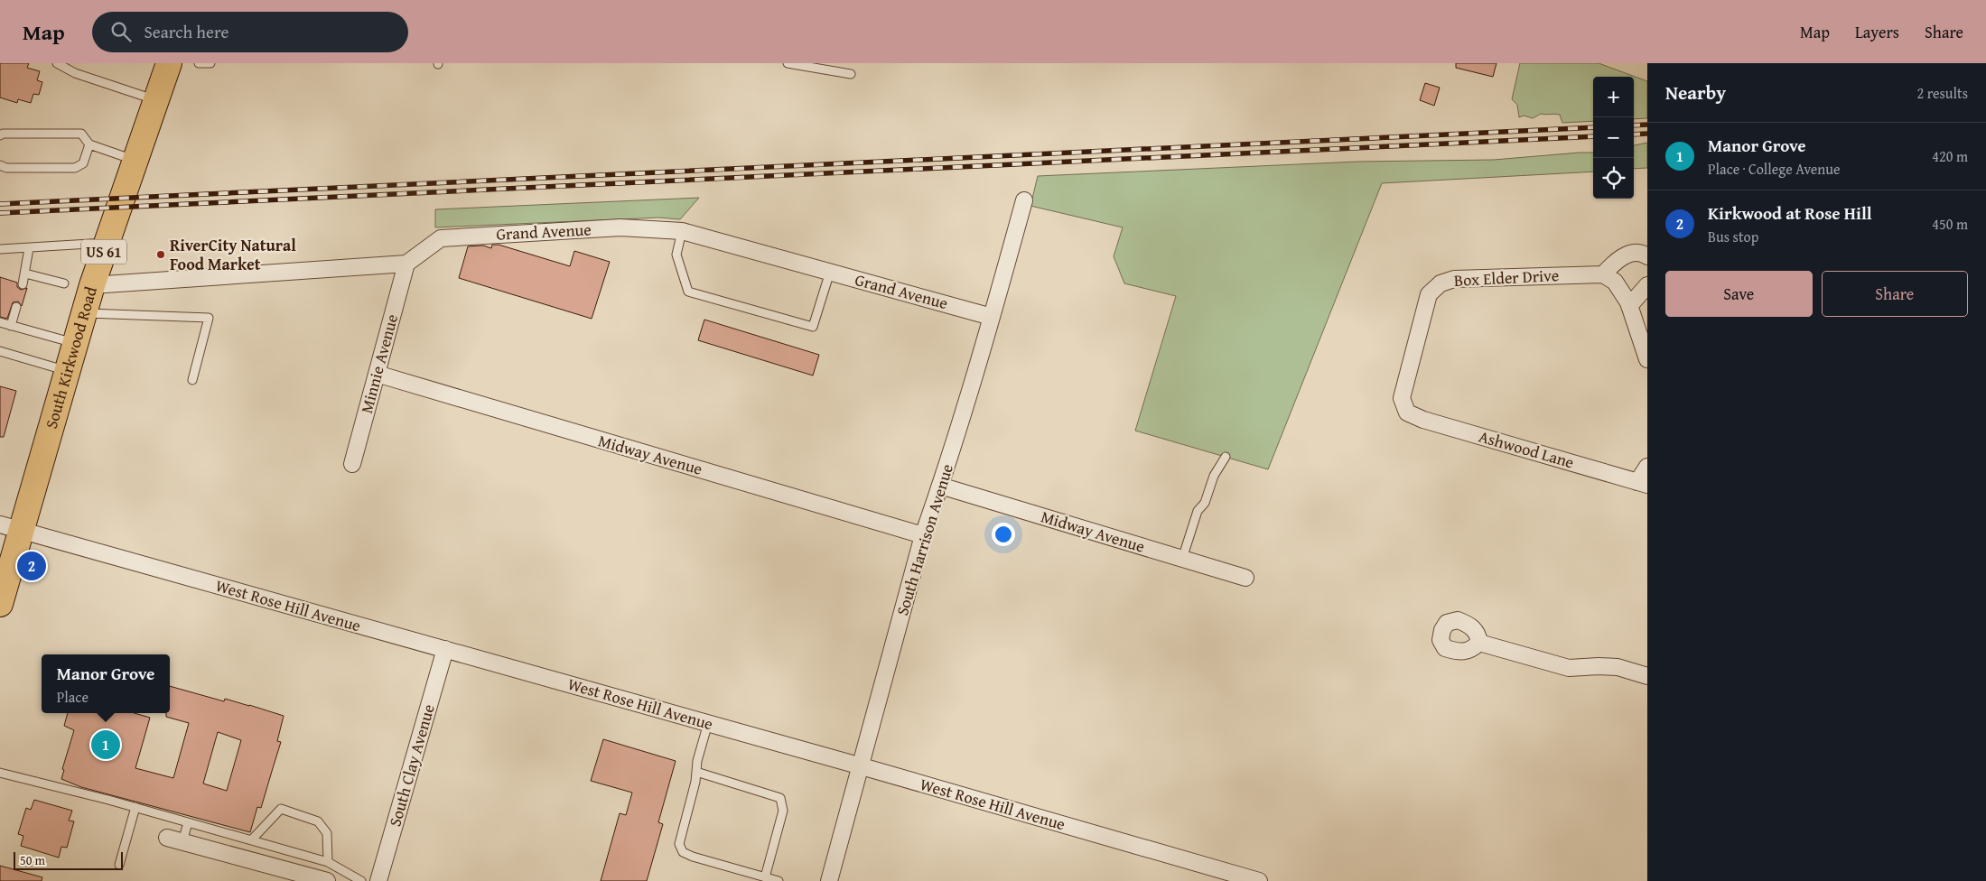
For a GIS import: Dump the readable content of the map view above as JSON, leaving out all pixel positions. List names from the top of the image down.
{
  "streets": {
    "main road": ["US 61", "South Kirkwood Road"],
    "street": [
      "Grand Avenue",
      "Box Elder Drive",
      "Minnie Avenue",
      "Ashwood Lane",
      "Midway Avenue",
      "South Harrison Avenue",
      "West Rose Hill Avenue",
      "South Clay Avenue"
    ]
  },
  "crossings": [
    ["Grand Avenue", "Minnie Avenue"],
    ["Grand Avenue", "South Harrison Avenue"],
    ["Box Elder Drive", "Ashwood Lane"],
    ["South Kirkwood Road", "West Rose Hill Avenue"],
    ["Minnie Avenue", "Midway Avenue"],
    ["Midway Avenue", "South Harrison Avenue"],
    ["South Harrison Avenue", "West Rose Hill Avenue"],
    ["West Rose Hill Avenue", "South Clay Avenue"]
  ],
  "places": ["RiverCity Natural Food Market"],
  "scale_bar": "50 m",
  "page": {
    "header": "Map",
    "search": "Search here",
    "nav": ["Map", "Layers", "Share"],
    "heading": ["Nearby", "2 results"],
    "map_buttons": ["+", "−"],
    "list": [
      {
        "mark": "1",
        "name": "Manor Grove",
        "note": "Place · College Avenue",
        "value": "420 m"
      },
      {
        "mark": "2",
        "name": "Kirkwood at Rose Hill",
        "note": "Bus stop",
        "value": "450 m"
      }
    ],
    "buttons": ["Save", "Share"],
    "pins": ["2", "1"],
    "popup": ["Manor Grove", "Place"],
    "scale": "50 m"
  }
}
